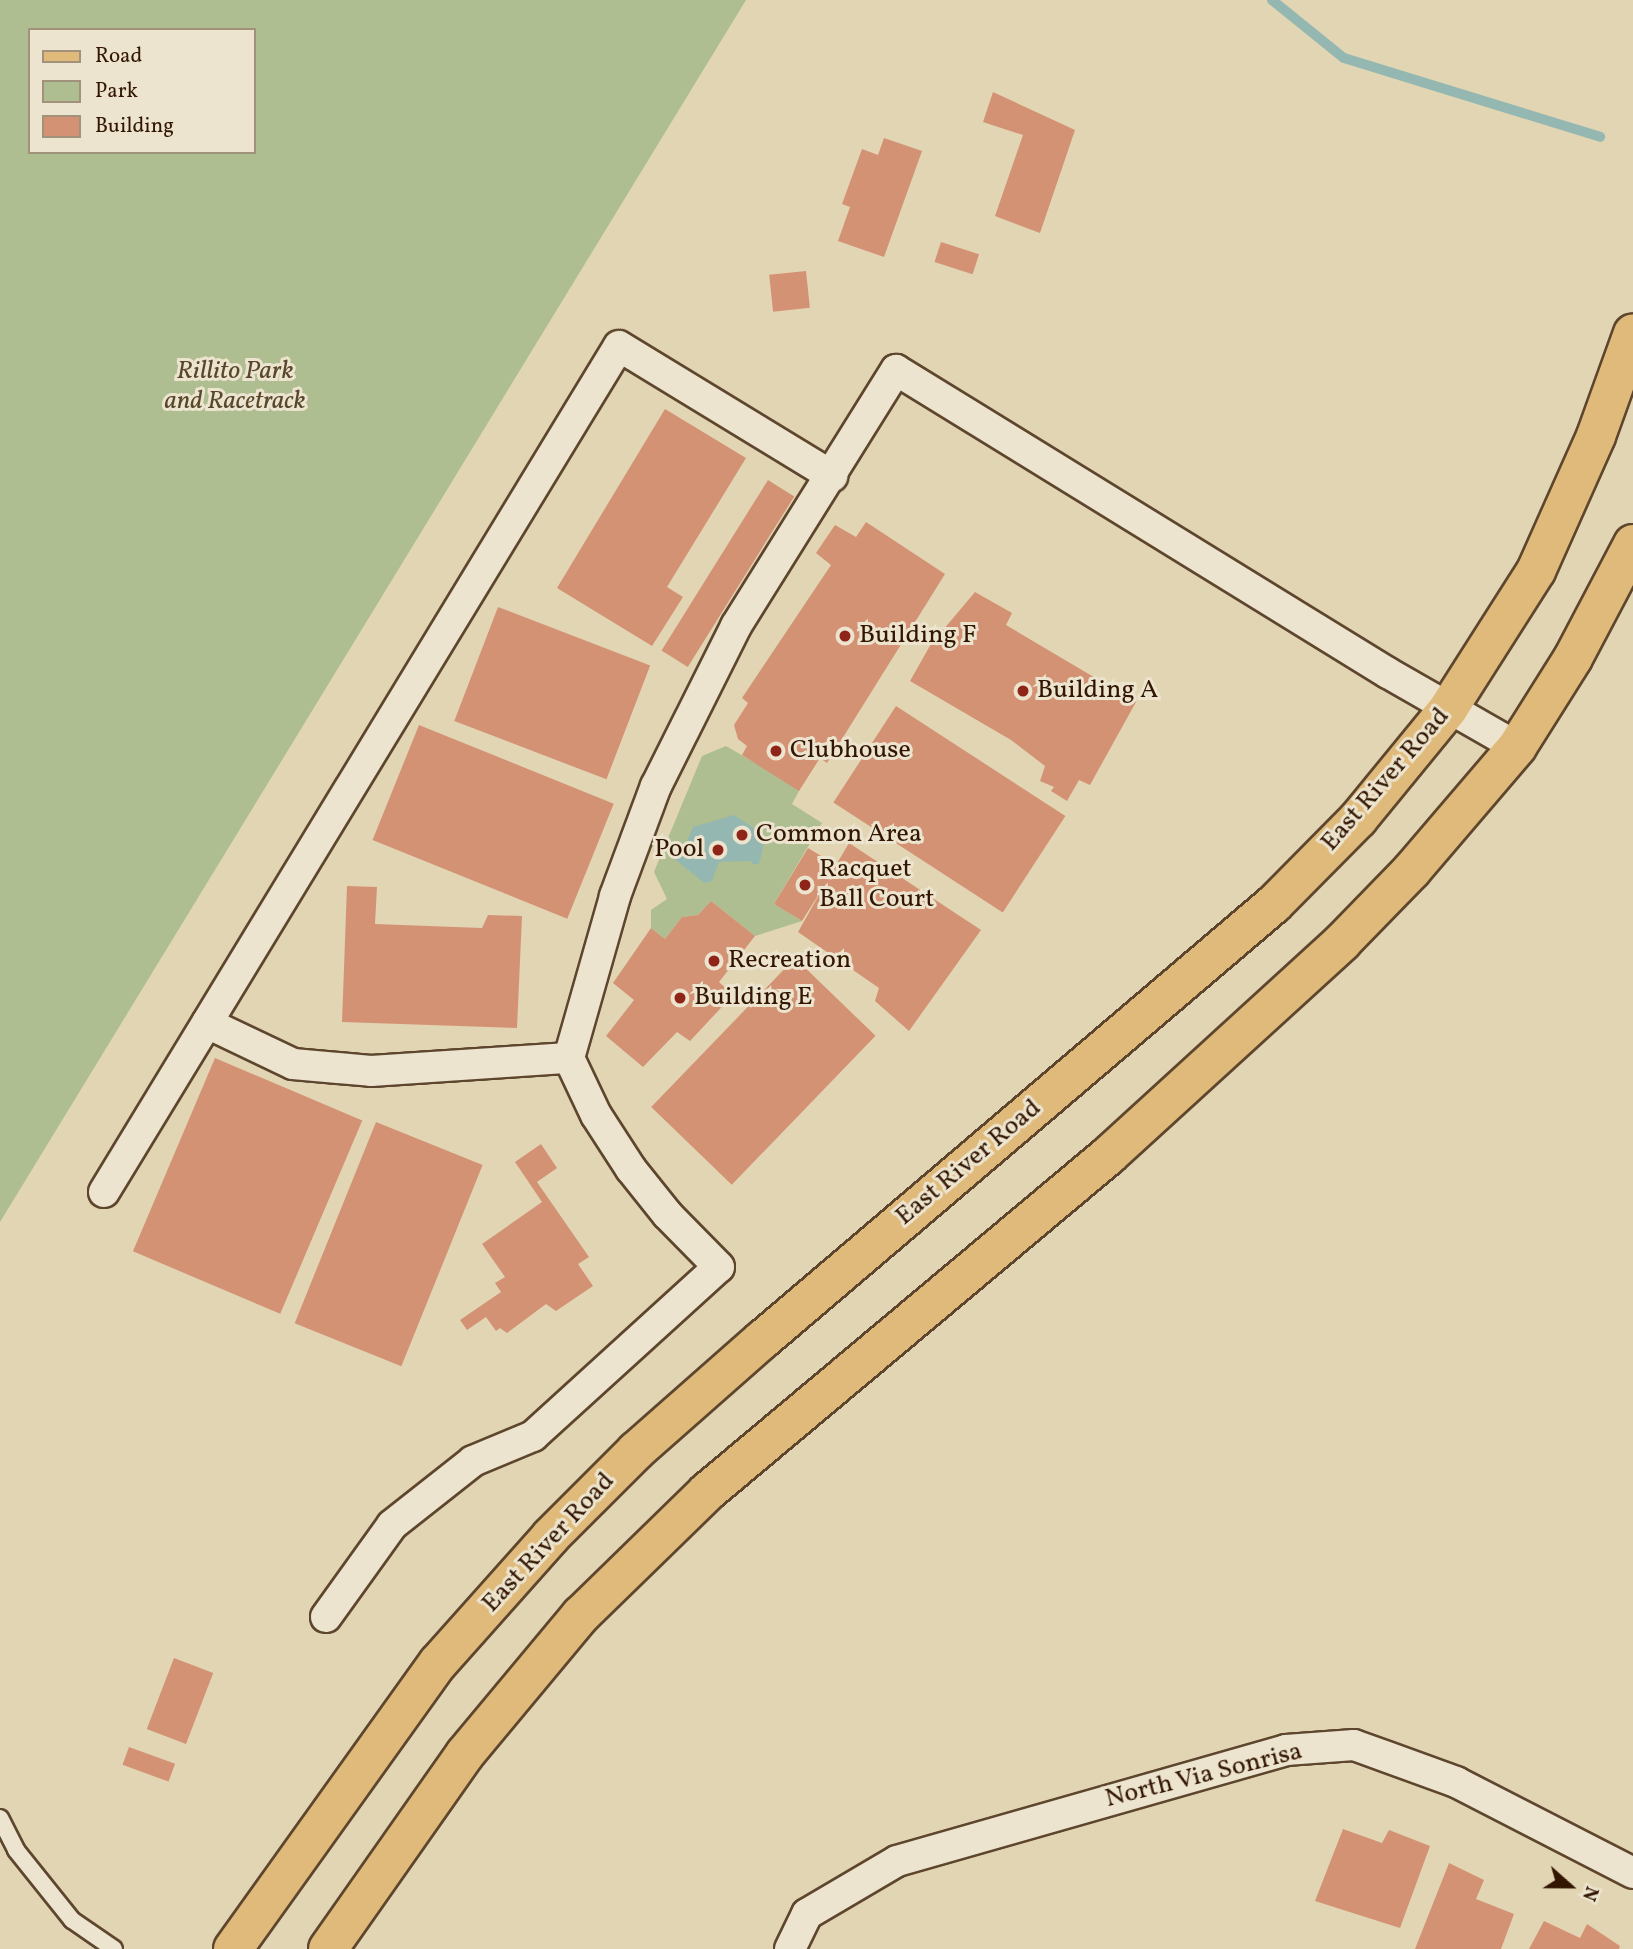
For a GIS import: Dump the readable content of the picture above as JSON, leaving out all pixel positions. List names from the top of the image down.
{
  "streets": {
    "main road": ["East River Road"],
    "street": ["North Via Sonrisa"]
  },
  "parks": ["Rillito Park and Racetrack"],
  "places": [
    "Building F",
    "Building A",
    "Clubhouse",
    "Common Area",
    "Pool",
    "Racquet Ball Court",
    "Recreation",
    "Building E"
  ],
  "legend": ["Road", "Park", "Building"],
  "north": "right"
}
